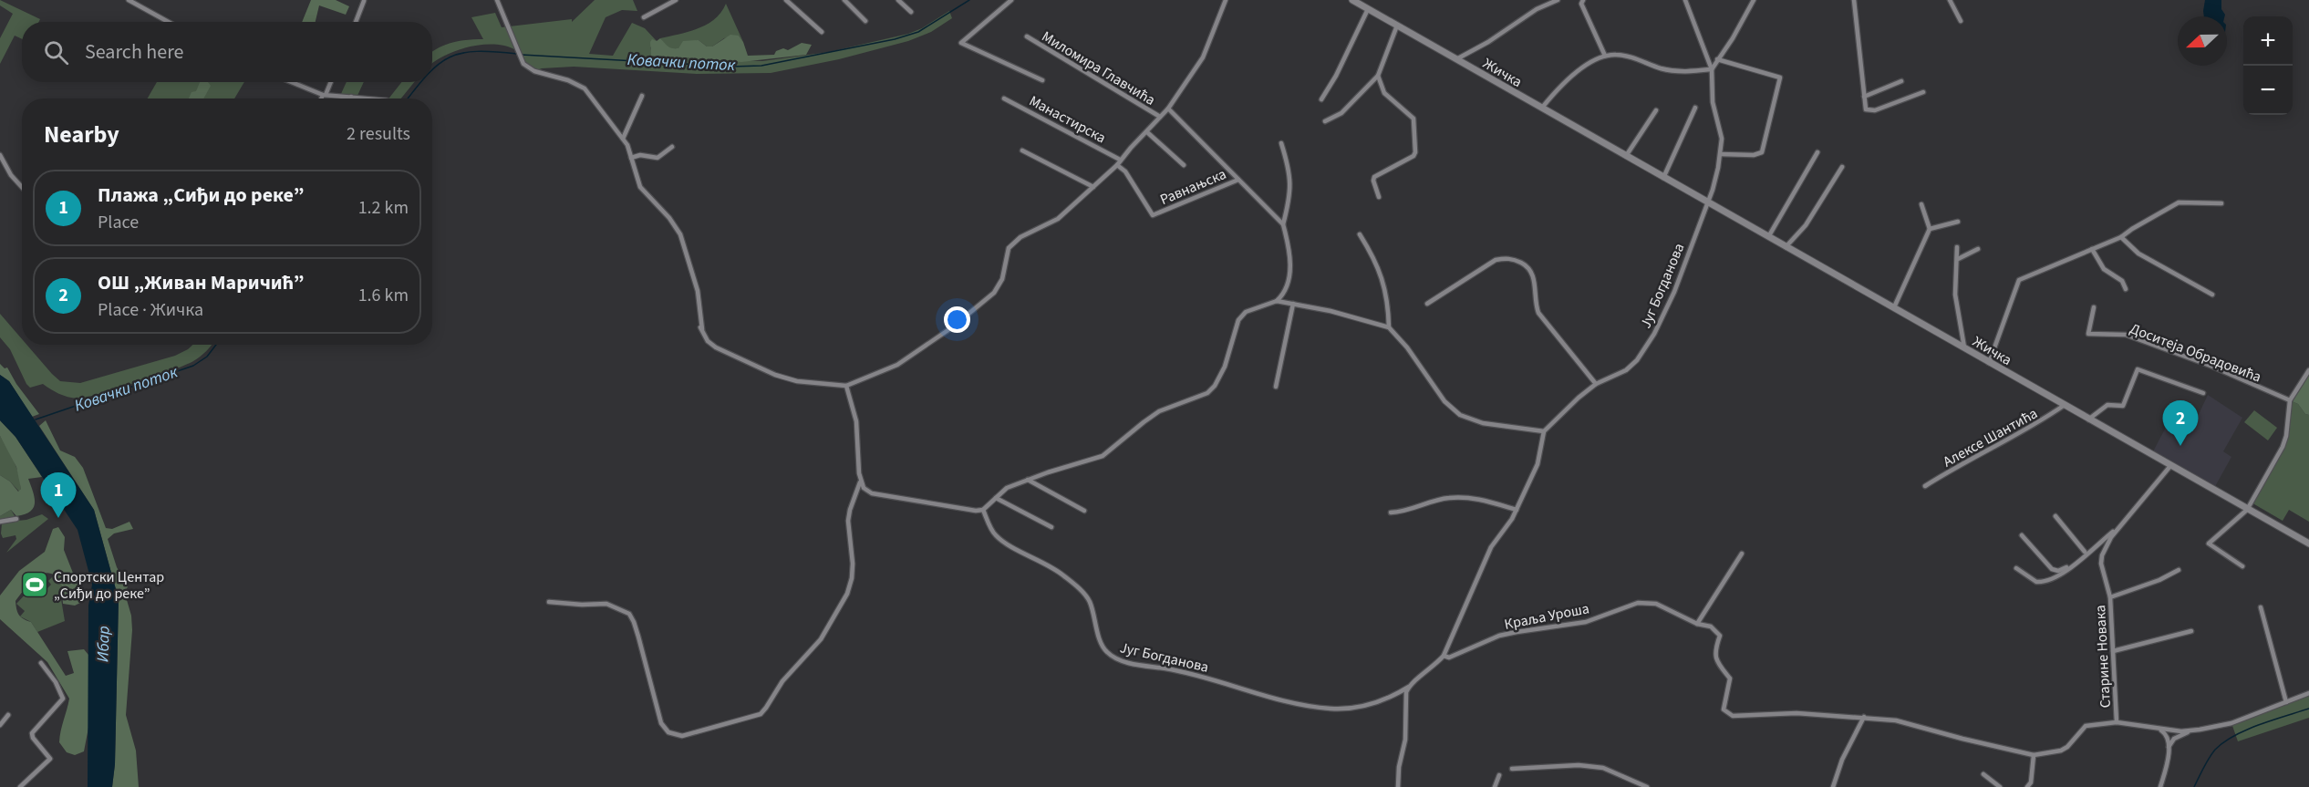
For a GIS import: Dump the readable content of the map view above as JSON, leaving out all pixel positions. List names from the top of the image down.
{
  "streets": {
    "main road": ["Жичка"],
    "street": [
      "Миломира Главчића",
      "Манастирска",
      "Равнањска",
      "Југ Богданова",
      "Доситеја Обрадовића",
      "Алексе Шантића",
      "Краља Уроша",
      "Старине Новака"
    ]
  },
  "crossings": [
    ["Жичка", "Југ Богданова"],
    ["Жичка", "Алексе Шантића"],
    ["Жичка", "Старине Новака"],
    ["Југ Богданова", "Краља Уроша"],
    ["Краља Уроша", "Старине Новака"]
  ],
  "water": ["Ковачки поток", "Ибар"],
  "places": {
    "sports": ["Спортски Центар „Сиђи до реке”"]
  },
  "north": "left",
  "page": {
    "map_buttons": ["+", "−"],
    "search": "Search here",
    "heading": ["Nearby", "2 results"],
    "list": [
      {
        "mark": "1",
        "name": "Плажа „Сиђи до реке”",
        "note": "Place",
        "value": "1.2 km"
      },
      {
        "mark": "2",
        "name": "ОШ „Живан Маричић”",
        "note": "Place · Жичка",
        "value": "1.6 km"
      }
    ],
    "pins": ["2", "1"]
  }
}
